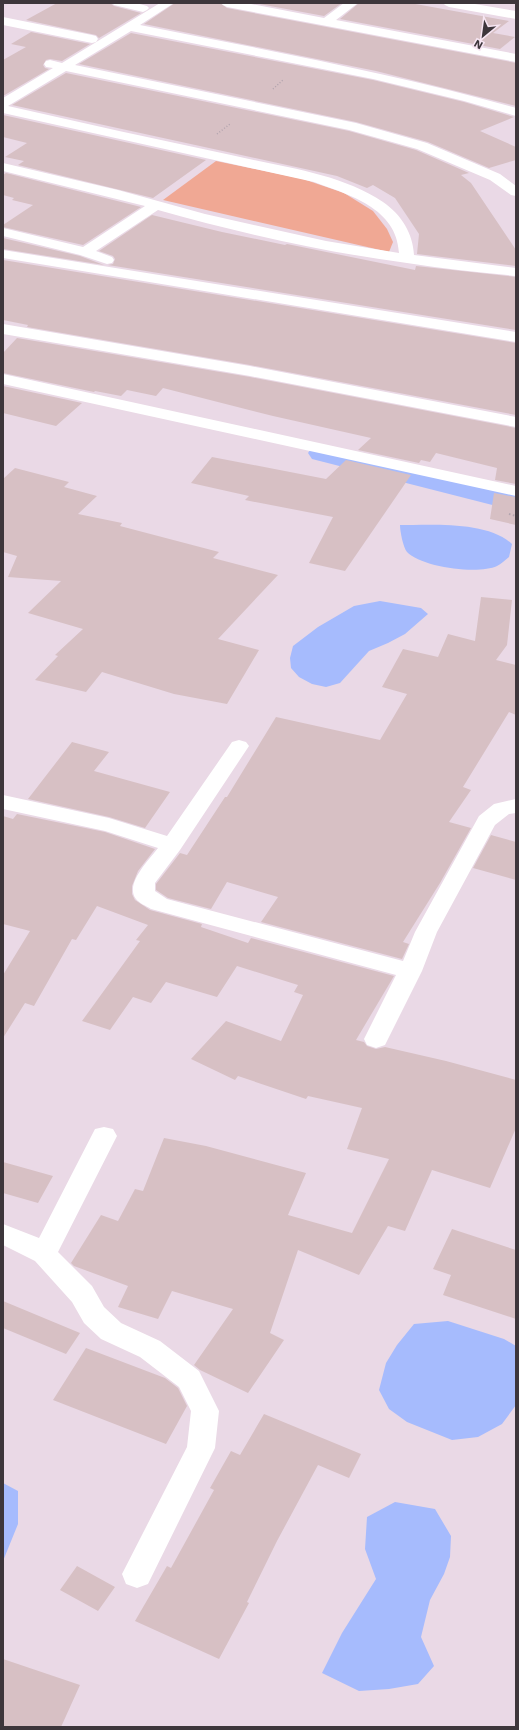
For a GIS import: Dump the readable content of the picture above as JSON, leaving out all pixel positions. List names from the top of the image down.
{
  "north": "bottom left"
}
